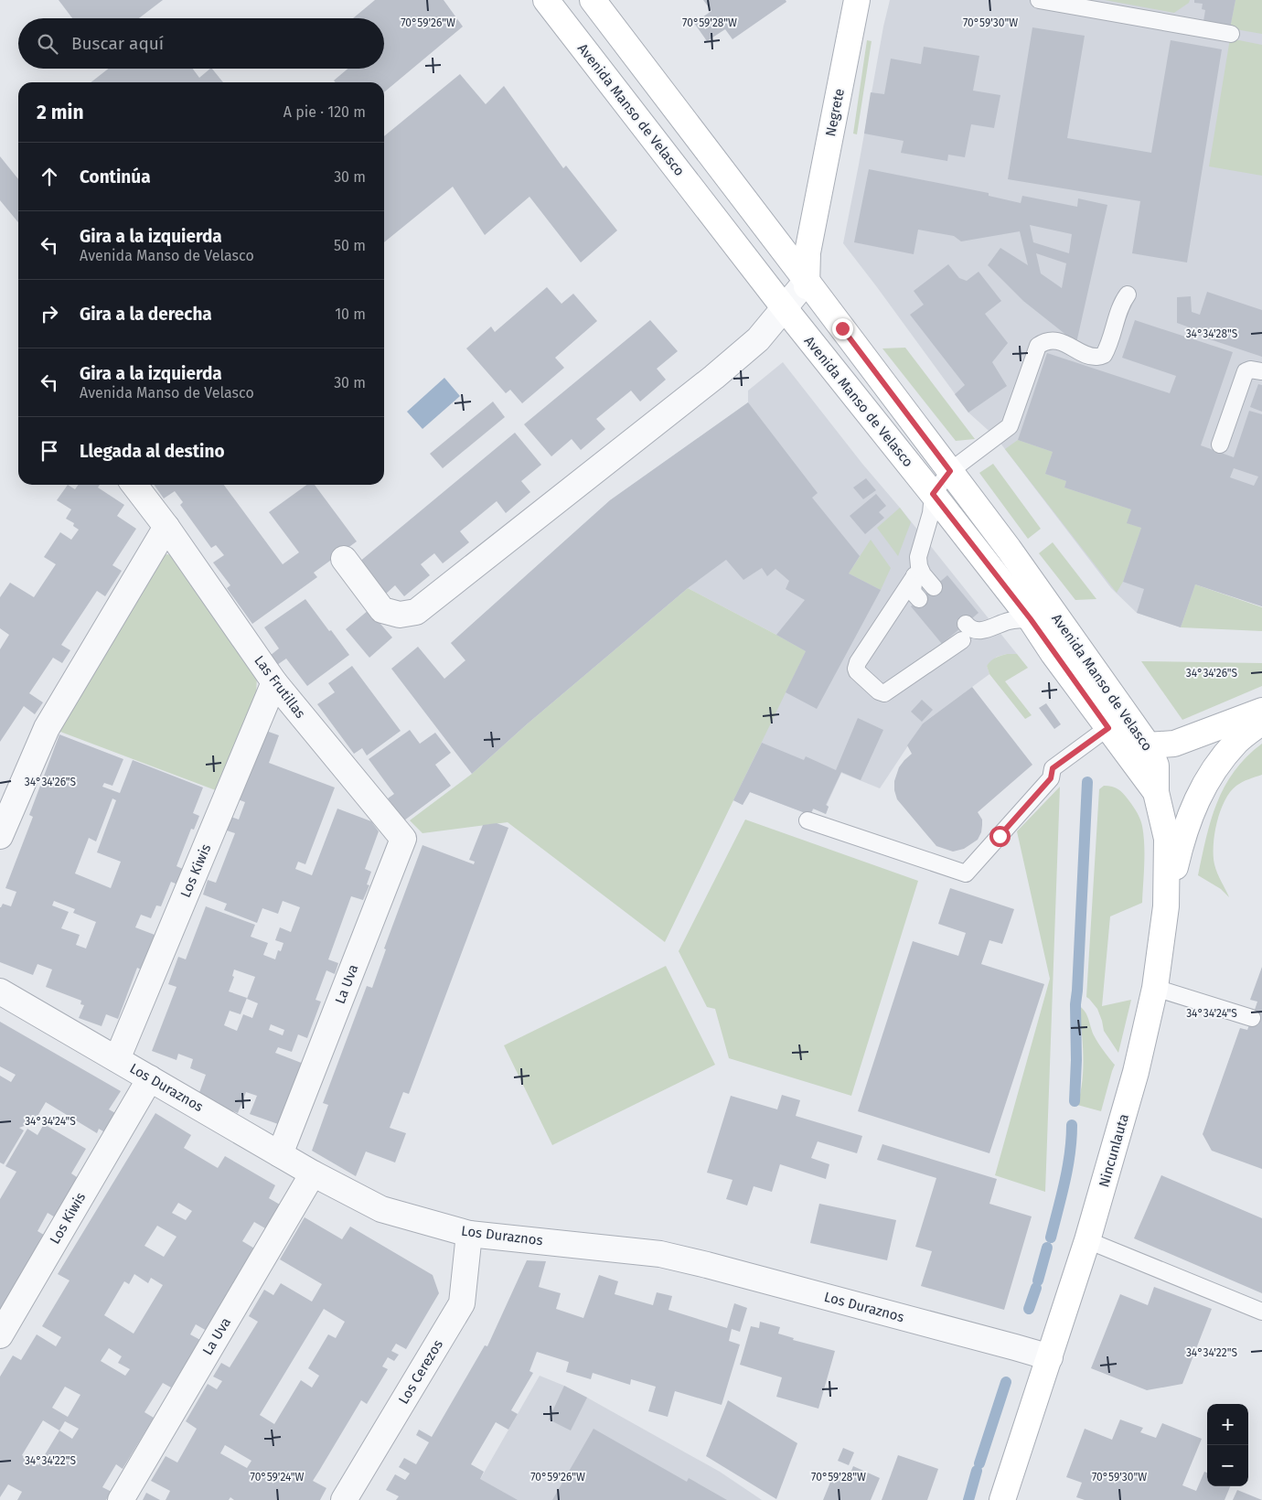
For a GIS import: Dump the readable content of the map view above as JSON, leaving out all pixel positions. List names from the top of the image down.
{
  "streets": {
    "main road": ["Avenida Manso de Velasco", "Negrete", "Nincunlauta"],
    "street": [
      "Las Frutillas",
      "Los Kiwis",
      "La Uva",
      "Los Duraznos",
      "Los Cerezos"
    ]
  },
  "crossings": [
    ["Avenida Manso de Velasco", "Negrete"],
    ["Avenida Manso de Velasco", "Nincunlauta"],
    ["Las Frutillas", "Los Kiwis"],
    ["Las Frutillas", "La Uva"],
    ["Los Kiwis", "Los Duraznos"],
    ["La Uva", "Los Duraznos"],
    ["Los Duraznos", "Nincunlauta"],
    ["Los Duraznos", "Los Cerezos"]
  ],
  "page": {
    "search": "Buscar aquí",
    "heading": ["2 min", "A pie · 120 m"],
    "list": [
      ["Continúa", "30 m"],
      ["Gira a la izquierda", "Avenida Manso de Velasco", "50 m"],
      ["Gira a la derecha", "10 m"],
      ["Gira a la izquierda", "Avenida Manso de Velasco", "30 m"],
      "Llegada al destino"
    ],
    "map_buttons": ["+", "−"]
  },
  "coordinates": [
    "70°59'26\"W",
    "70°59'28\"W",
    "70°59'30\"W",
    "34°34'28\"S",
    "34°34'26\"S",
    "34°34'24\"S",
    "34°34'22\"S",
    "70°59'24\"W"
  ]
}
